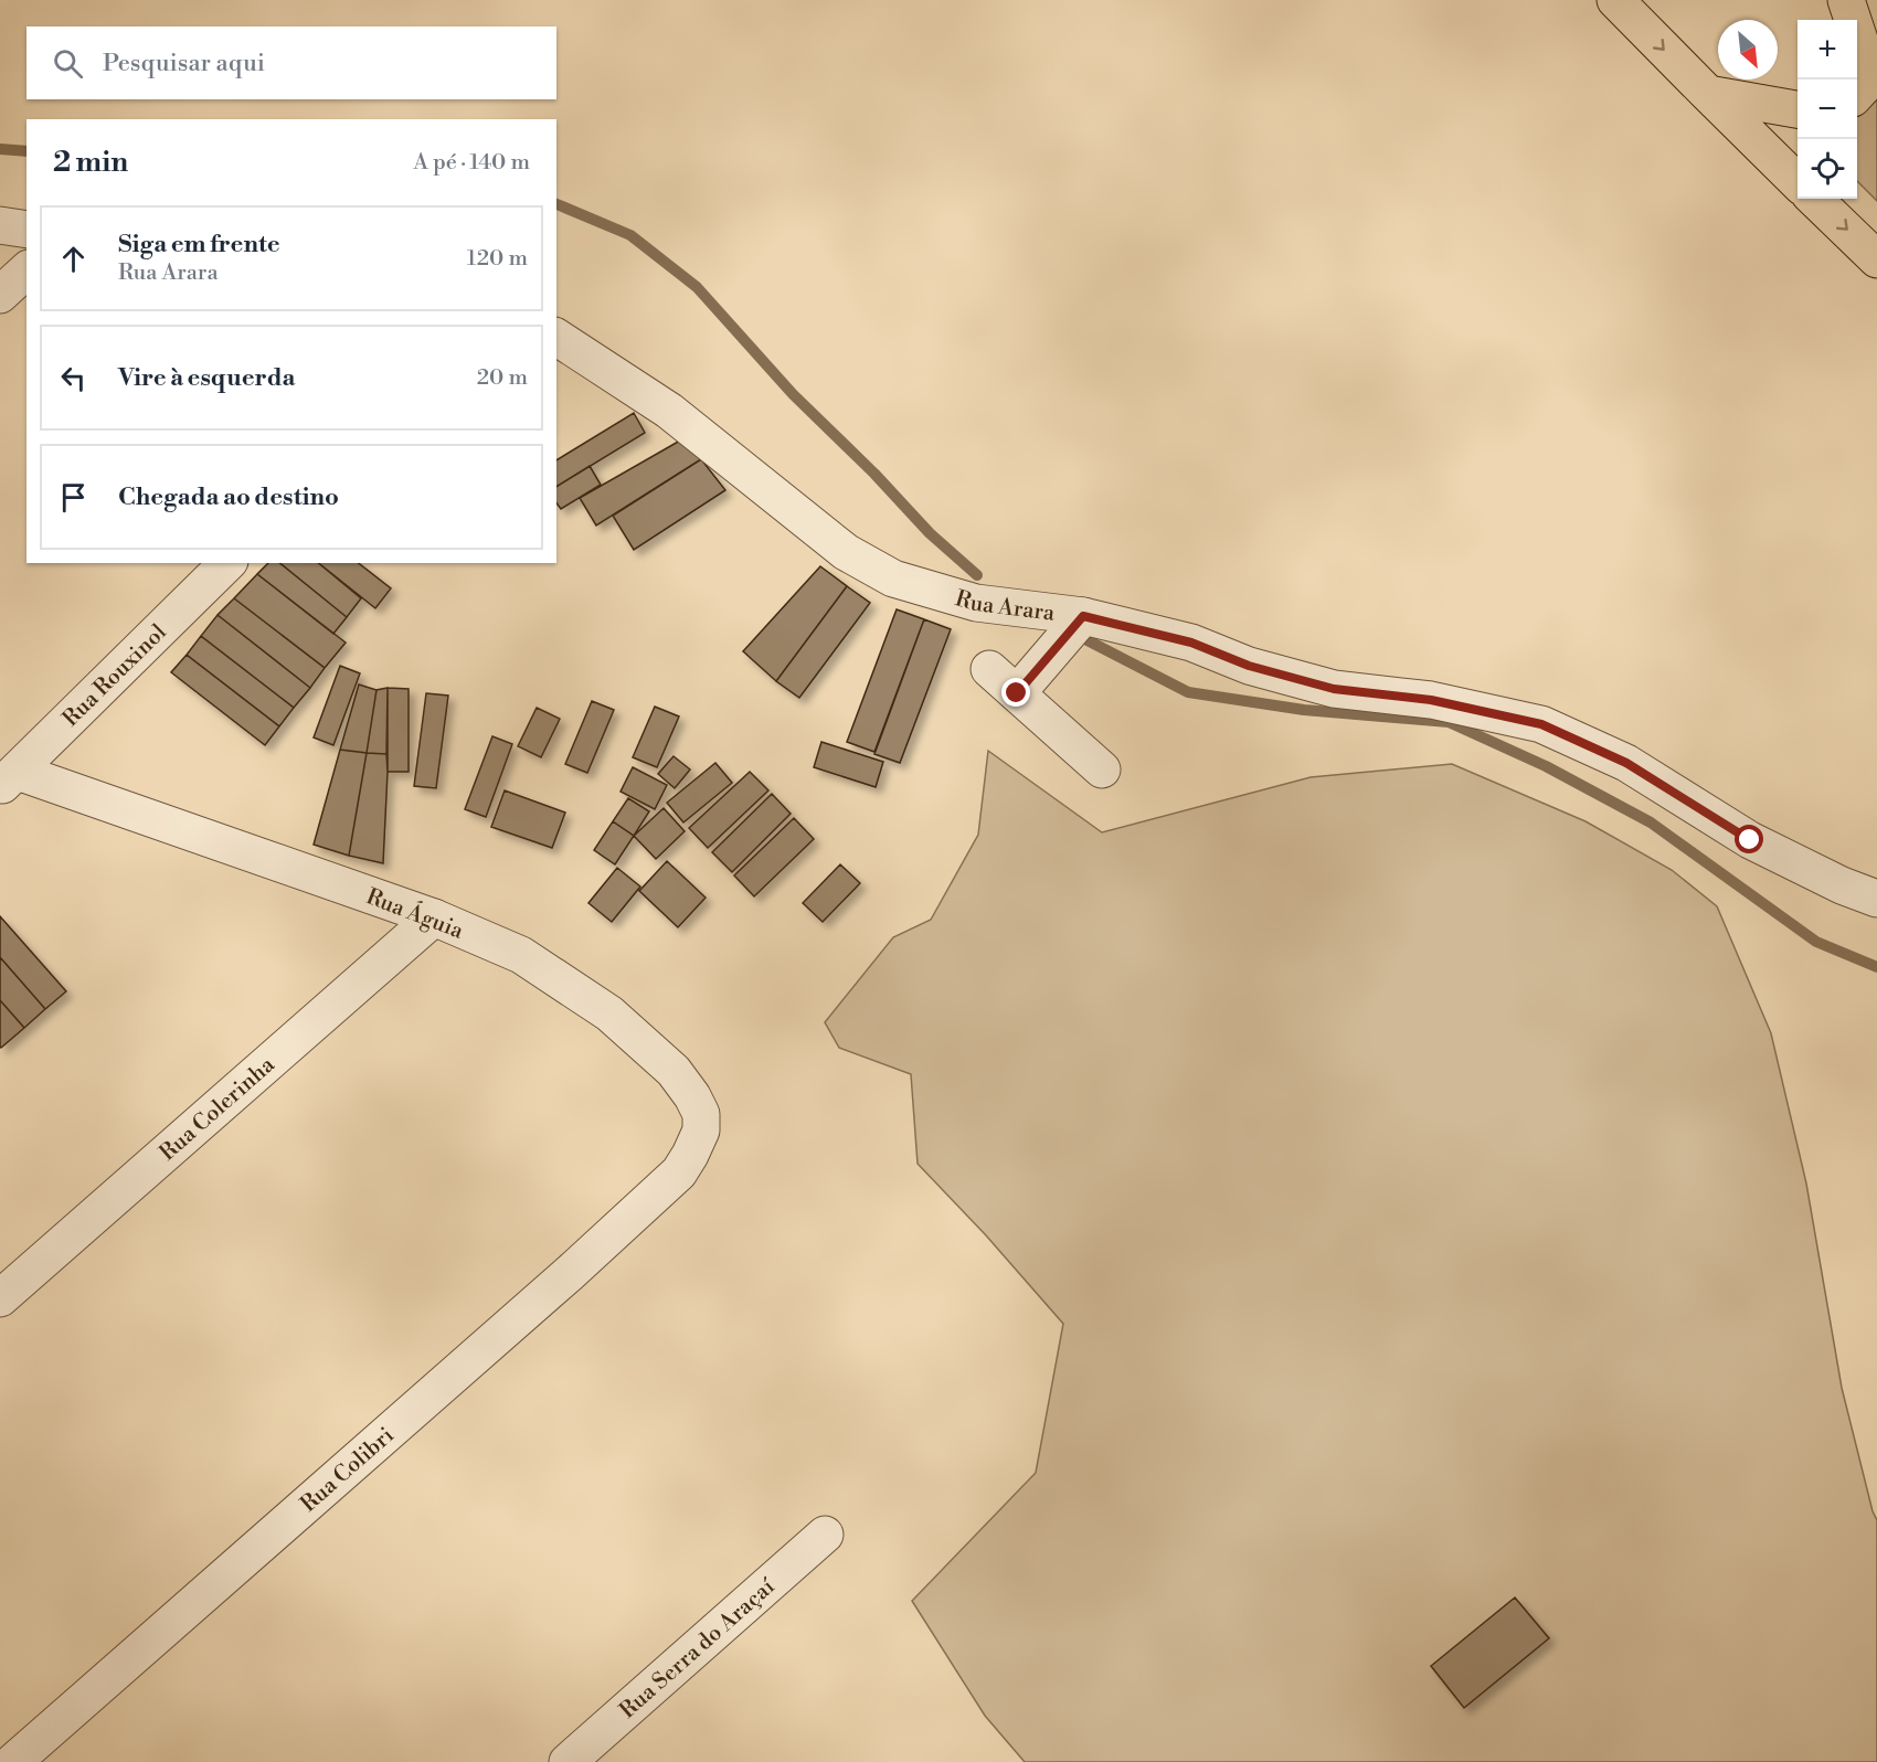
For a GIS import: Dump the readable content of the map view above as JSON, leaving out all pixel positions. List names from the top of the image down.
{
  "streets": {
    "street": [
      "Rua Arara",
      "Rua Rouxinol",
      "Rua Águia",
      "Rua Colerinha",
      "Rua Colibri",
      "Rua Serra do Araçaí"
    ]
  },
  "crossings": [
    ["Rua Rouxinol", "Rua Águia"],
    ["Rua Águia", "Rua Colerinha"],
    ["Rua Águia", "Rua Colibri"]
  ],
  "north": "bottom right",
  "page": {
    "map_buttons": ["+", "−"],
    "search": "Pesquisar aqui",
    "heading": ["2 min", "A pé · 140 m"],
    "list": [
      ["Siga em frente", "Rua Arara", "120 m"],
      ["Vire à esquerda", "20 m"],
      "Chegada ao destino"
    ]
  }
}
